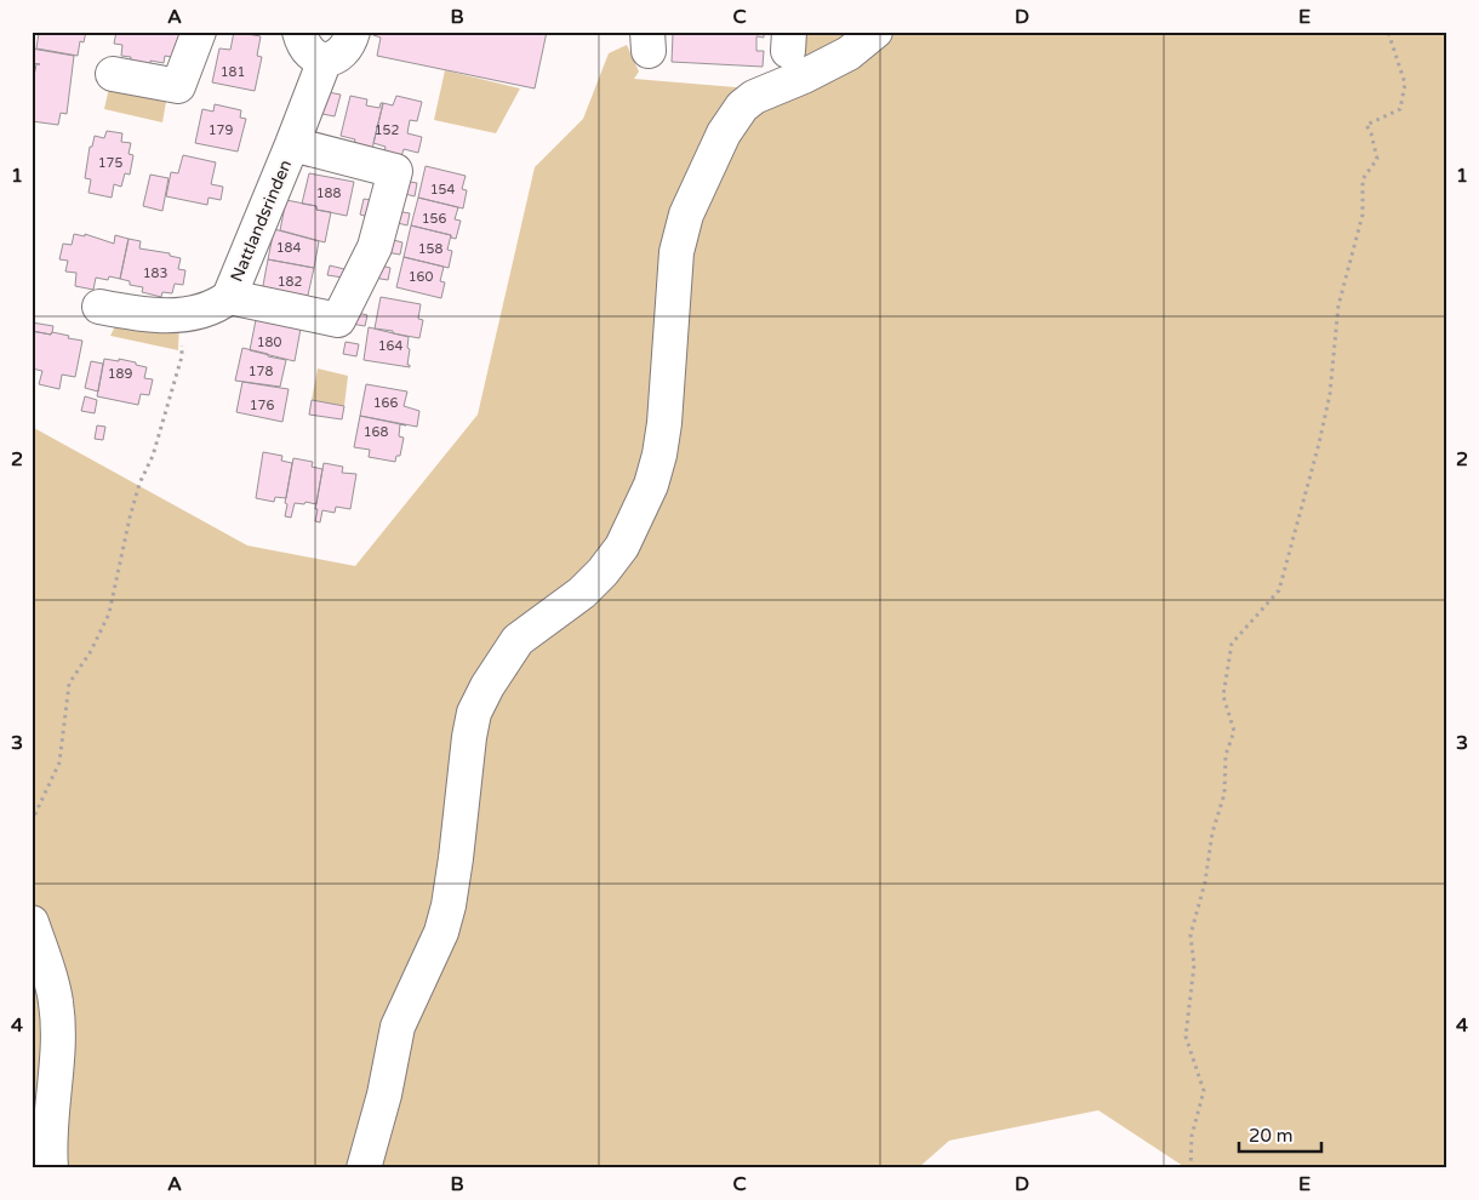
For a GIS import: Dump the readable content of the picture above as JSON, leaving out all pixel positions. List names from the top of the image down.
{
  "streets": {
    "street": ["Nattlandsrinden"]
  },
  "house_numbers": [
    "181",
    "179",
    "152",
    "175",
    "154",
    "188",
    "156",
    "184",
    "158",
    "183",
    "160",
    "182",
    "180",
    "164",
    "178",
    "189",
    "166",
    "176",
    "168"
  ],
  "scale_bar": "20 m",
  "grid": {
    "columns": [
      "A",
      "B",
      "C",
      "D",
      "E"
    ],
    "rows": [
      "1",
      "2",
      "3",
      "4"
    ]
  }
}
